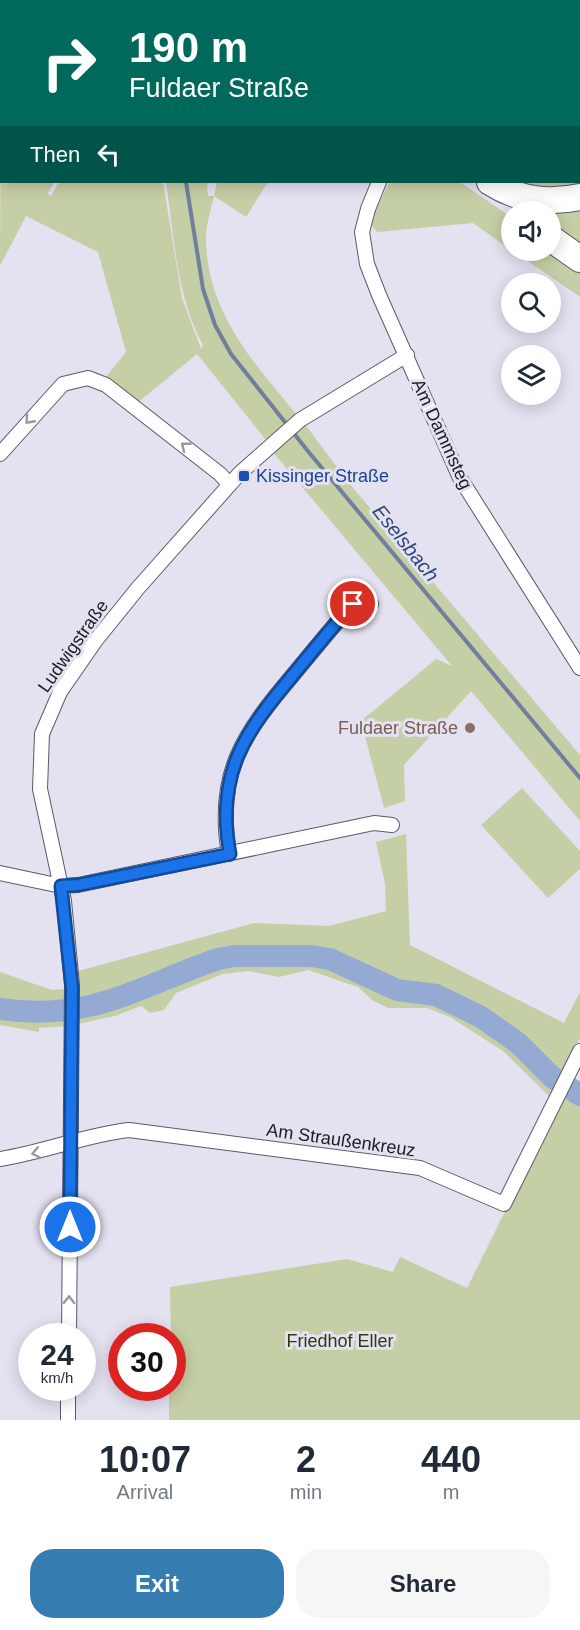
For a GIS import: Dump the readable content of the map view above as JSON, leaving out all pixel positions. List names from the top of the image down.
{
  "streets": {
    "street": ["Am Dammsteg", "Ludwigstraße", "Am Straußenkreuz"]
  },
  "crossings": [
    ["Am Dammsteg", "Ludwigstraße"],
    ["Ludwigstraße", "Am Straußenkreuz"]
  ],
  "water": ["Eselsbach"],
  "parks": ["Friedhof Eller"],
  "places": {
    "transit": ["Kissinger Straße"],
    "other": ["Fuldaer Straße"]
  },
  "page": {
    "turn": ["190 m", "Fuldaer Straße"],
    "then": "Then",
    "speed": "24 km/h",
    "limit": "30",
    "eta": [
      "10:07",
      "Arrival",
      "2",
      "min",
      "440",
      "m"
    ],
    "buttons": ["Exit", "Share"]
  }
}
